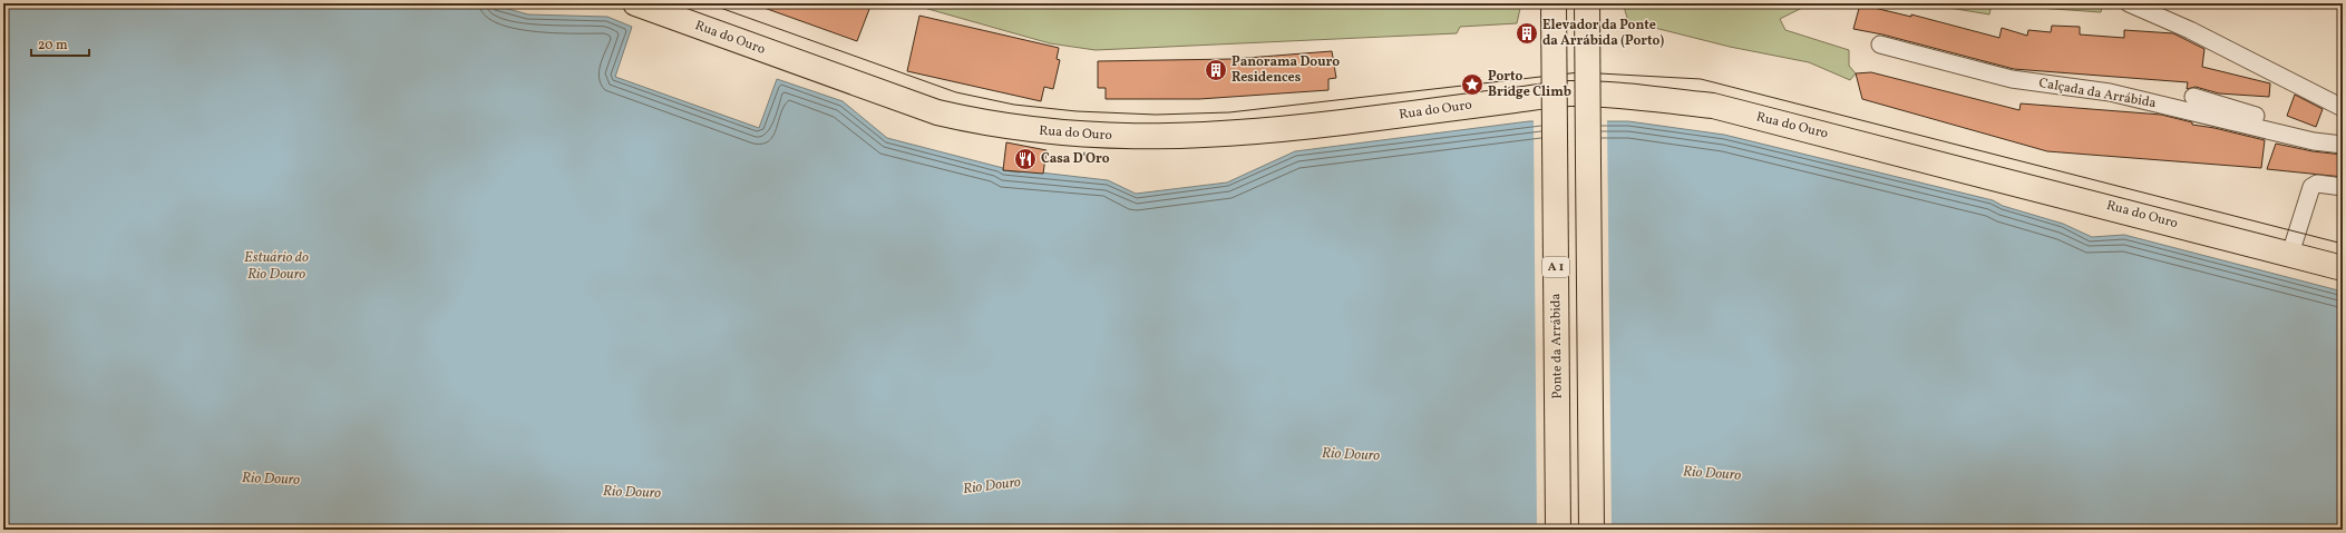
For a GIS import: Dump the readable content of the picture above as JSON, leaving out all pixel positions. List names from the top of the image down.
{
  "streets": {
    "main road": ["Rua do Ouro", "A 1", "Ponte da Arrábida"],
    "street": ["Calçada da Arrábida"]
  },
  "water": ["Estuário do Rio Douro", "Rio Douro"],
  "places": {
    "building": ["Elevador da Ponte da Arrábida (Porto)", "Panorama Douro Residences"],
    "place": ["Porto Bridge Climb"],
    "restaurant": ["Casa D'Oro"]
  },
  "scale_bar": "20 m"
}
